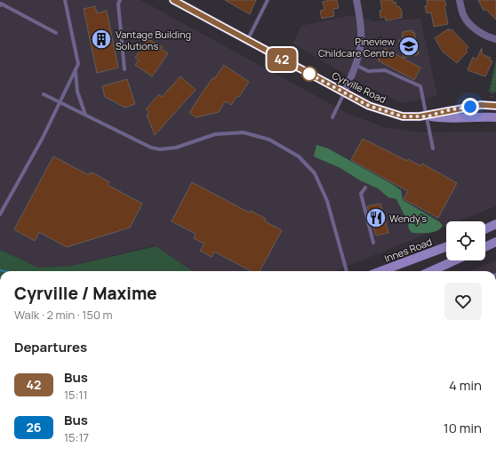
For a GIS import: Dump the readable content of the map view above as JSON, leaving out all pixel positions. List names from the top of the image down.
{
  "streets": {
    "main road": ["Cyrville Road", "Innes Road"]
  },
  "places": {
    "building": ["Vantage Building Solutions"],
    "school or university": ["Pineview Childcare Centre"],
    "restaurant": ["Wendy's"]
  },
  "lines": ["bus line 42"],
  "page": {
    "on_map": "42",
    "heading": [
      ["Cyrville / Maxime", "Walk · 2 min · 150 m"],
      "Departures"
    ],
    "list": [
      {
        "mark": "42",
        "name": "Bus",
        "note": "15:11",
        "value": "4 min"
      },
      {
        "mark": "26",
        "name": "Bus",
        "note": "15:17",
        "value": "10 min"
      }
    ]
  }
}
